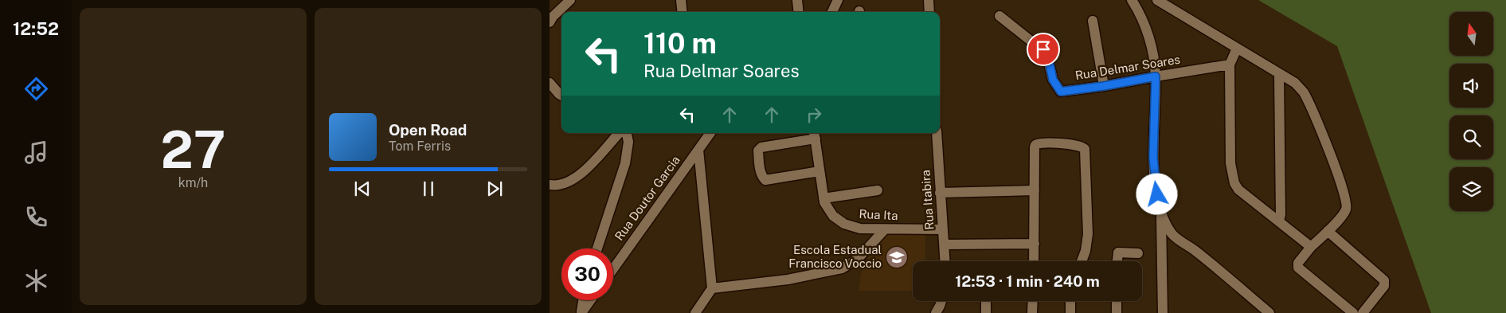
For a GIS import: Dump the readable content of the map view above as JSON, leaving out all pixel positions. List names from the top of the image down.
{
  "streets": {
    "street": [
      "Rua Delmar Soares",
      "Rua Doutor Garcia",
      "Rua Itabira",
      "Rua Ita"
    ]
  },
  "crossings": [
    ["Rua Itabira", "Rua Ita"]
  ],
  "places": {
    "school or university": ["Escola Estadual Francisco Voccio"]
  },
  "north": "top",
  "page": {
    "tabs": "12:52",
    "tile": ["27", "km/h"],
    "turn": ["110 m", "Rua Delmar Soares"],
    "song": ["Open Road", "Tom Ferris"],
    "limit": "30",
    "trip": "12:53 · 1 min · 240 m"
  }
}
